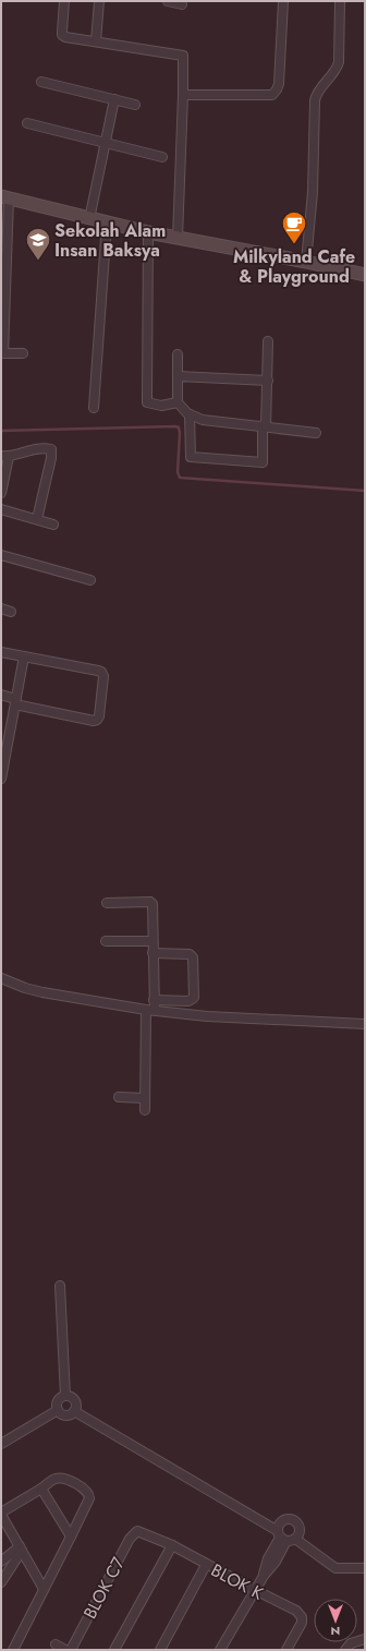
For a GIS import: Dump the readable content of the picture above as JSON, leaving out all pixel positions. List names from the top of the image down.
{
  "streets": {
    "street": ["BLOK K", "BLOK C7"]
  },
  "crossings": [
    ["BLOK K", "BLOK C7"]
  ],
  "places": {
    "cafe": ["Milkyland Cafe & Playground"],
    "school or university": ["Sekolah Alam Insan Baksya"]
  },
  "north": "bottom"
}
